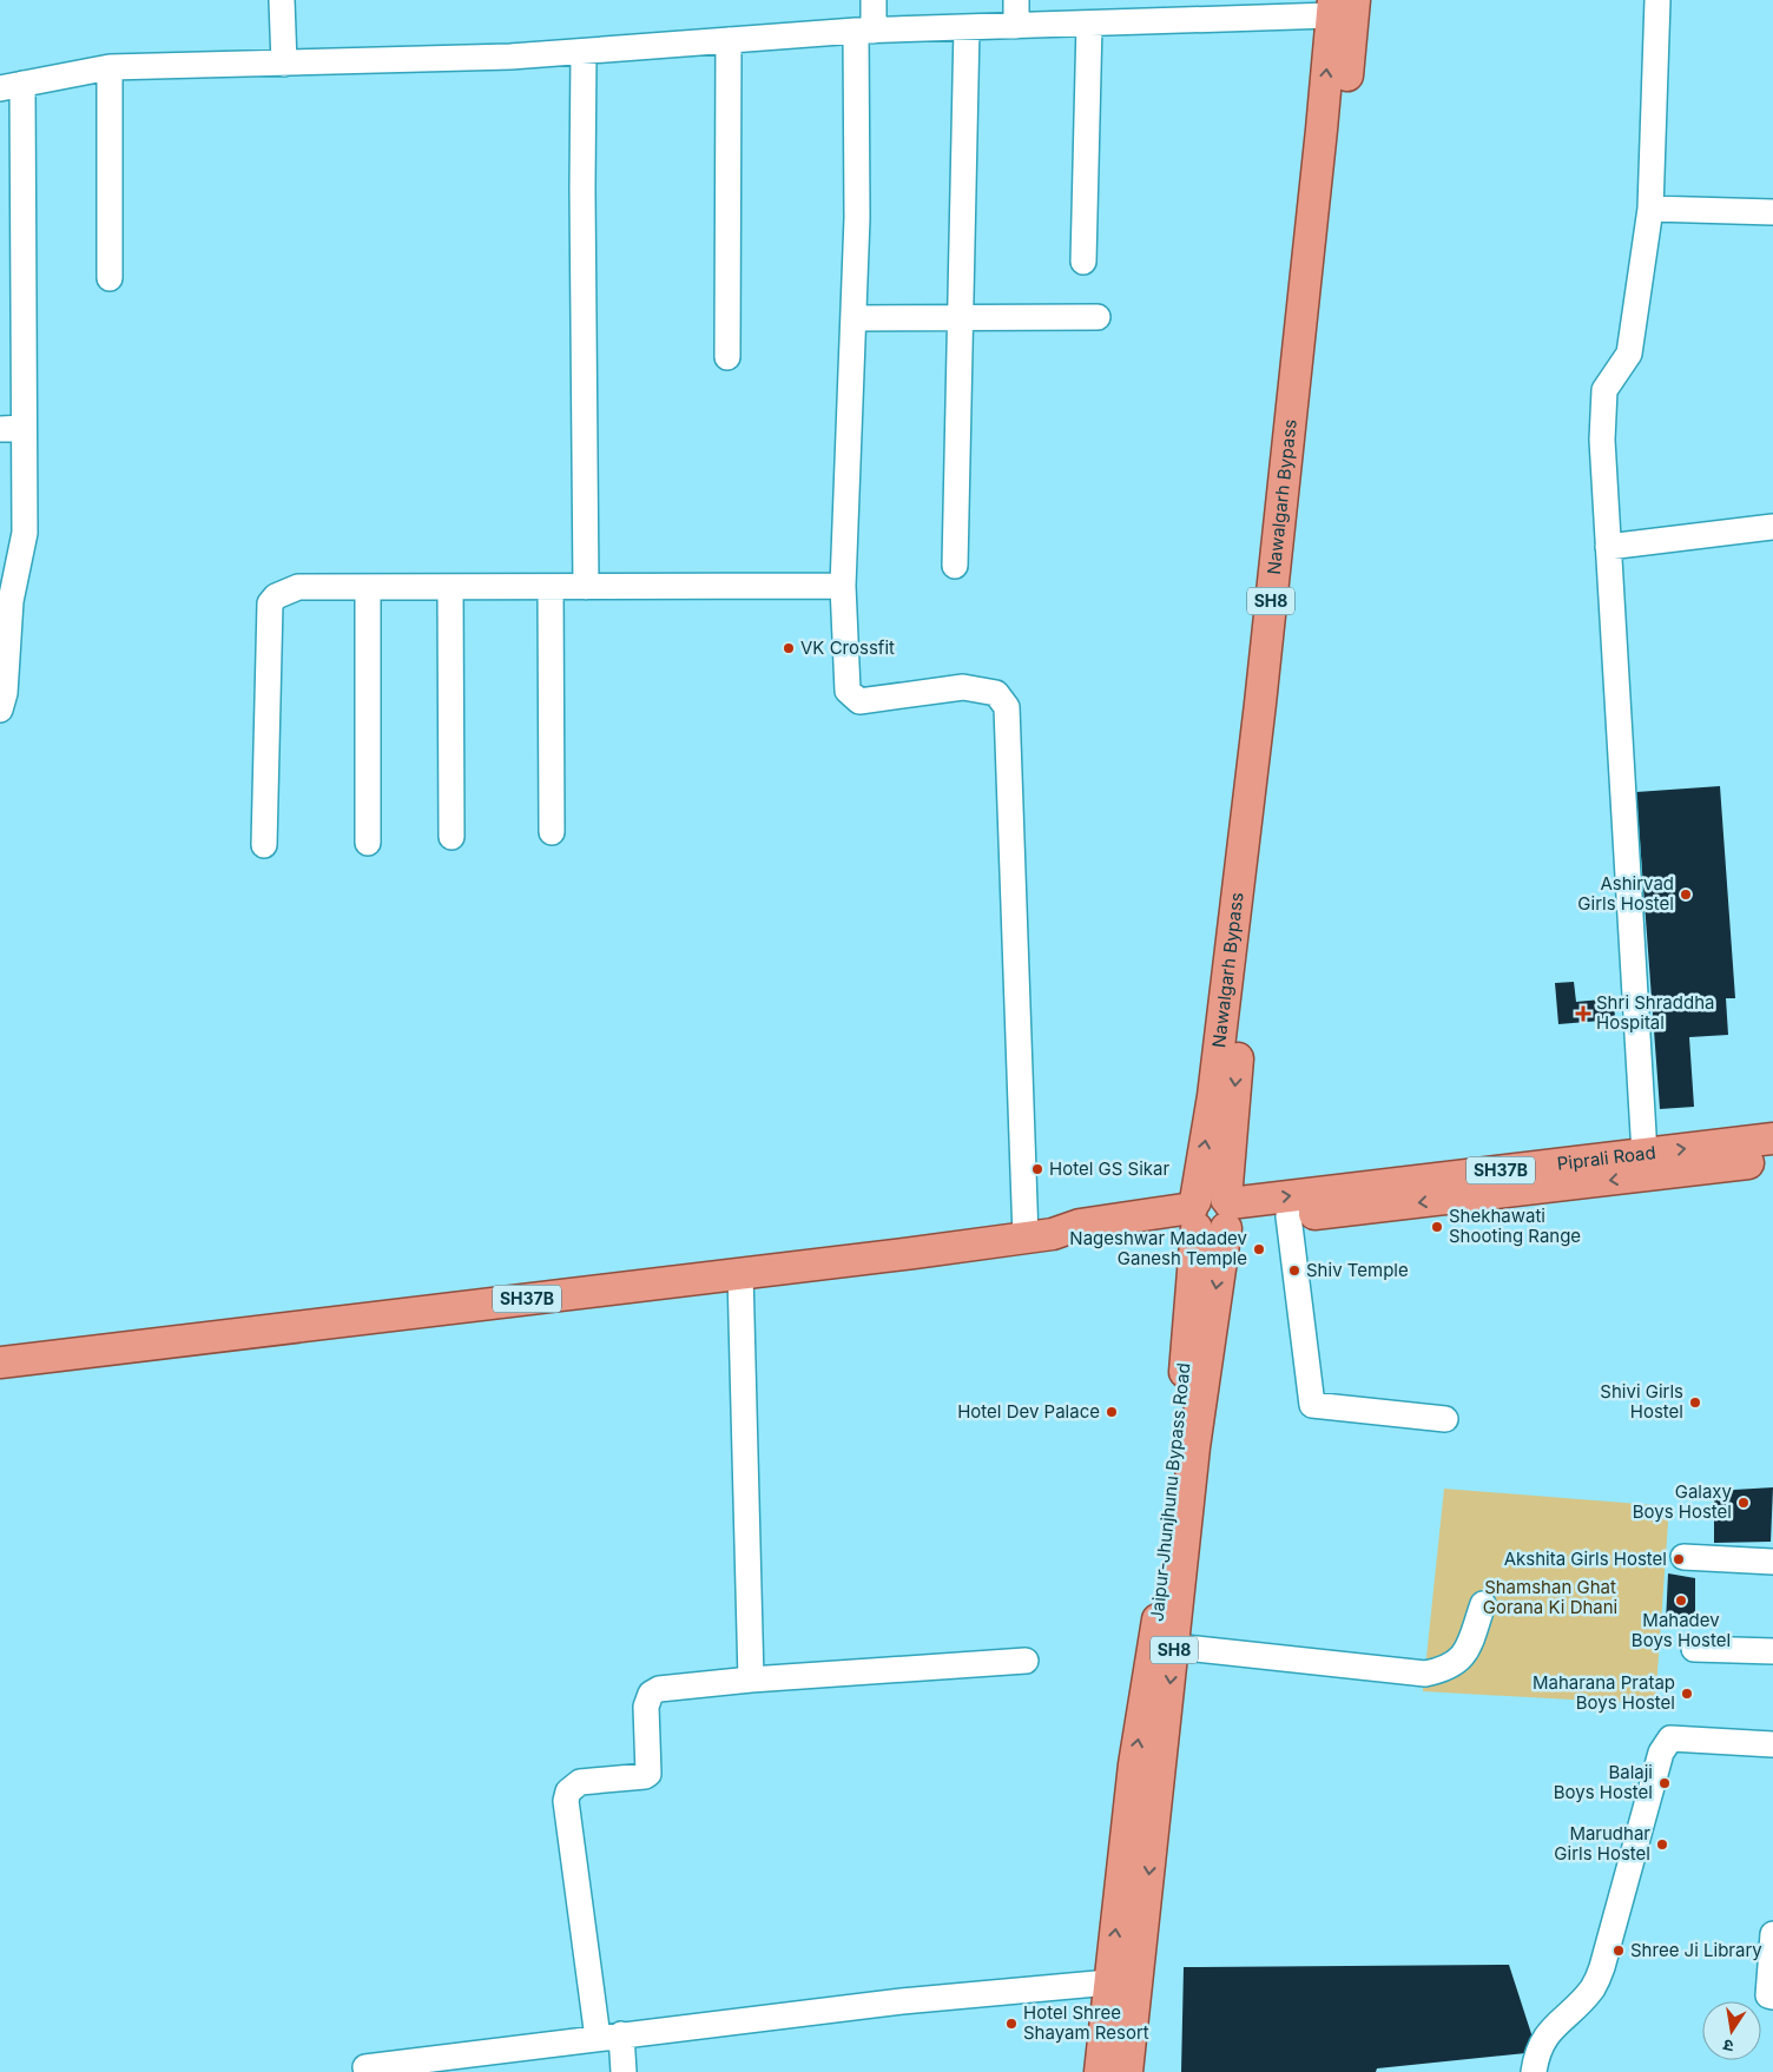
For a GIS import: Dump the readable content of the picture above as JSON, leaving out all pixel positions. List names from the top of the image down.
{
  "streets": {
    "main road": [
      "Nawalgarh Bypass",
      "SH8",
      "Piprali Road",
      "SH37B",
      "Jaipur-Jhunjhunu Bypass Road"
    ]
  },
  "crossings": [
    ["Nawalgarh Bypass", "SH8"],
    ["Nawalgarh Bypass", "Piprali Road"],
    ["Nawalgarh Bypass", "SH37B"],
    ["SH8", "Piprali Road"],
    ["SH8", "SH37B"],
    ["SH8", "Jaipur-Jhunjhunu Bypass Road"],
    ["Piprali Road", "SH37B"]
  ],
  "parks": ["Shamshan Ghat Gorana Ki Dhani"],
  "places": {
    "other": [
      "VK Crossfit",
      "Ashirvad Girls Hostel",
      "Hotel GS Sikar",
      "Shekhawati Shooting Range",
      "Nageshwar Madadev Ganesh Temple",
      "Shiv Temple",
      "Shivi Girls Hostel",
      "Hotel Dev Palace",
      "Galaxy Boys Hostel",
      "Akshita Girls Hostel",
      "Mahadev Boys Hostel",
      "Maharana Pratap Boys Hostel",
      "Balaji Boys Hostel",
      "Marudhar Girls Hostel",
      "Shree Ji Library",
      "Hotel Shree Shayam Resort"
    ],
    "health": ["Shri Shraddha Hospital"]
  },
  "north": "bottom"
}
